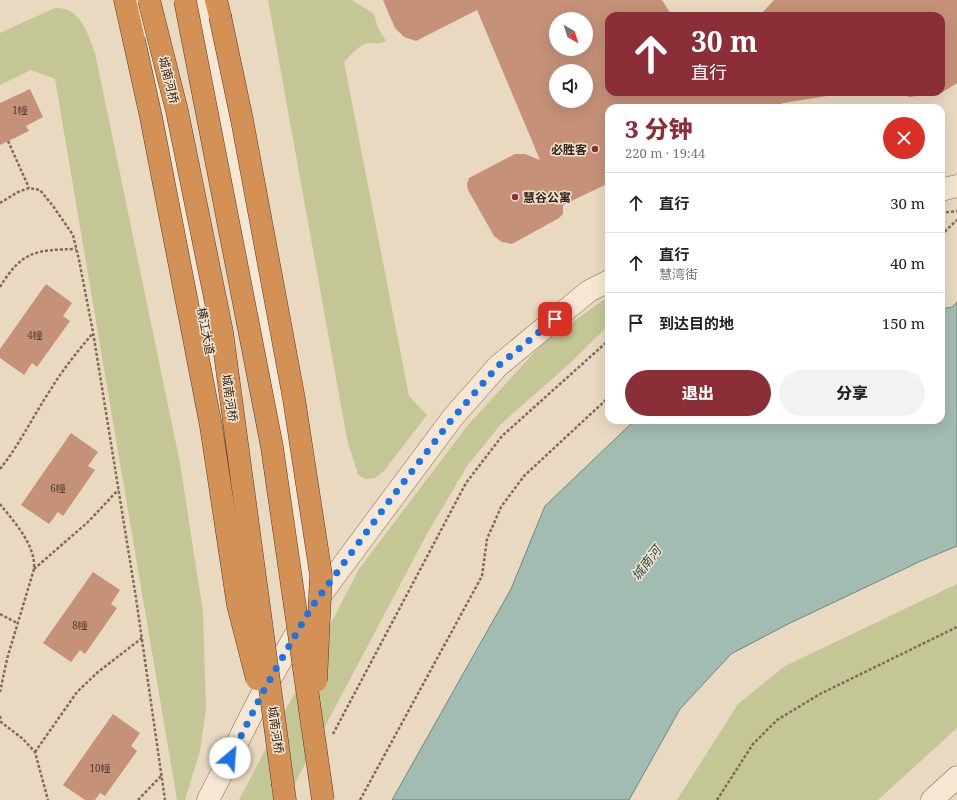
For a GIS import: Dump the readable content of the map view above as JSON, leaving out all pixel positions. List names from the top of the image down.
{
  "streets": {
    "highway": ["城南河桥"],
    "street": ["横江大道"]
  },
  "water": ["城南河"],
  "places": ["必胜客", "慧谷公寓"],
  "house_numbers": [
    "1幢",
    "4幢",
    "6幢",
    "8幢",
    "10幢"
  ],
  "north": "bottom right",
  "page": {
    "turn": ["30 m", "直行"],
    "heading": ["3 分钟", "220 m · 19:44"],
    "list": [
      {
        "name": "直行",
        "value": "30 m"
      },
      {
        "name": "直行",
        "note": "慧湾街",
        "value": "40 m"
      },
      {
        "name": "到达目的地",
        "value": "150 m"
      }
    ],
    "buttons": ["退出", "分享"]
  }
}
